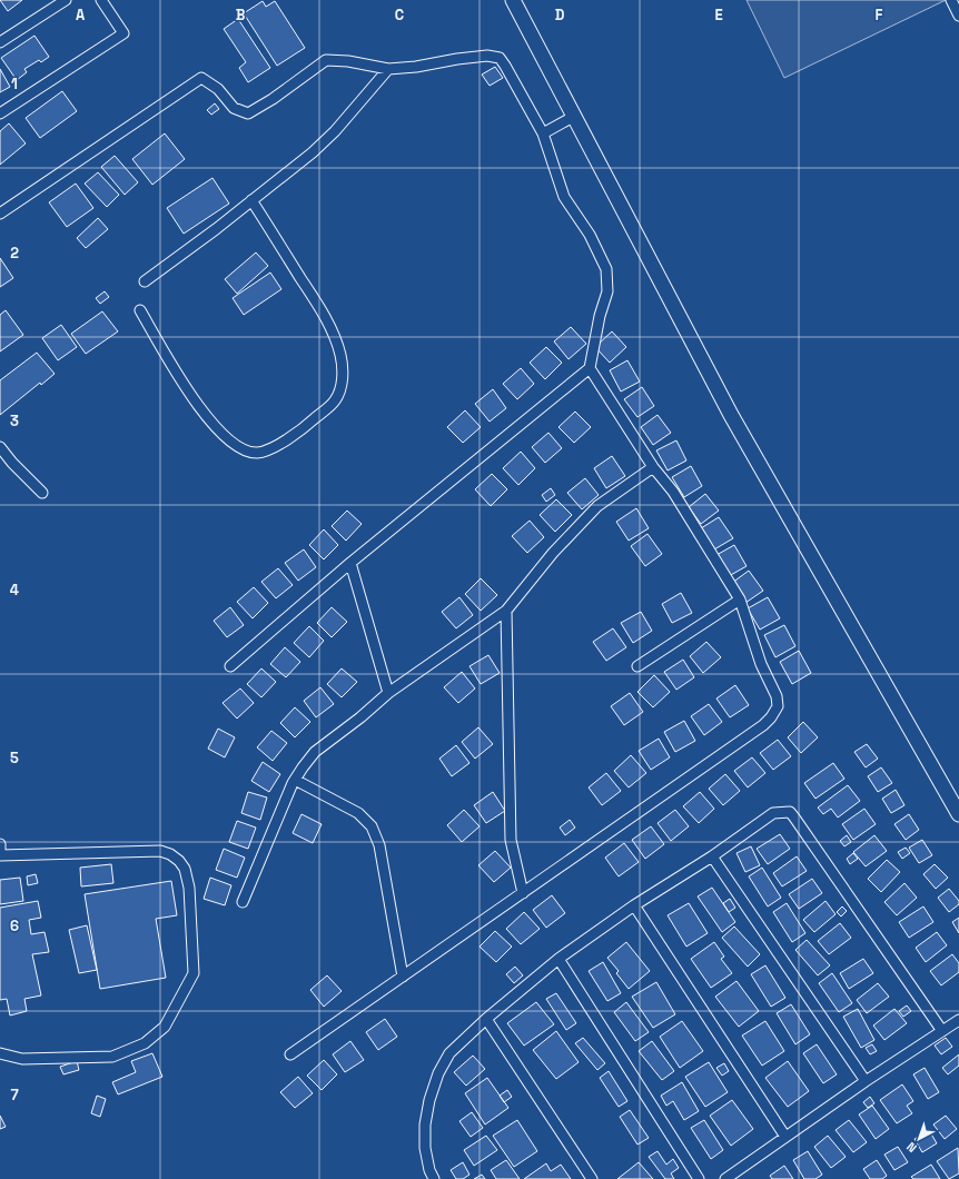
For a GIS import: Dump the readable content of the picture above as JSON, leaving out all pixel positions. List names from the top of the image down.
{
  "north": "bottom left",
  "grid": {
    "columns": [
      "A",
      "B",
      "C",
      "D",
      "E",
      "F"
    ],
    "rows": [
      "1",
      "2",
      "3",
      "4",
      "5",
      "6",
      "7"
    ]
  }
}
